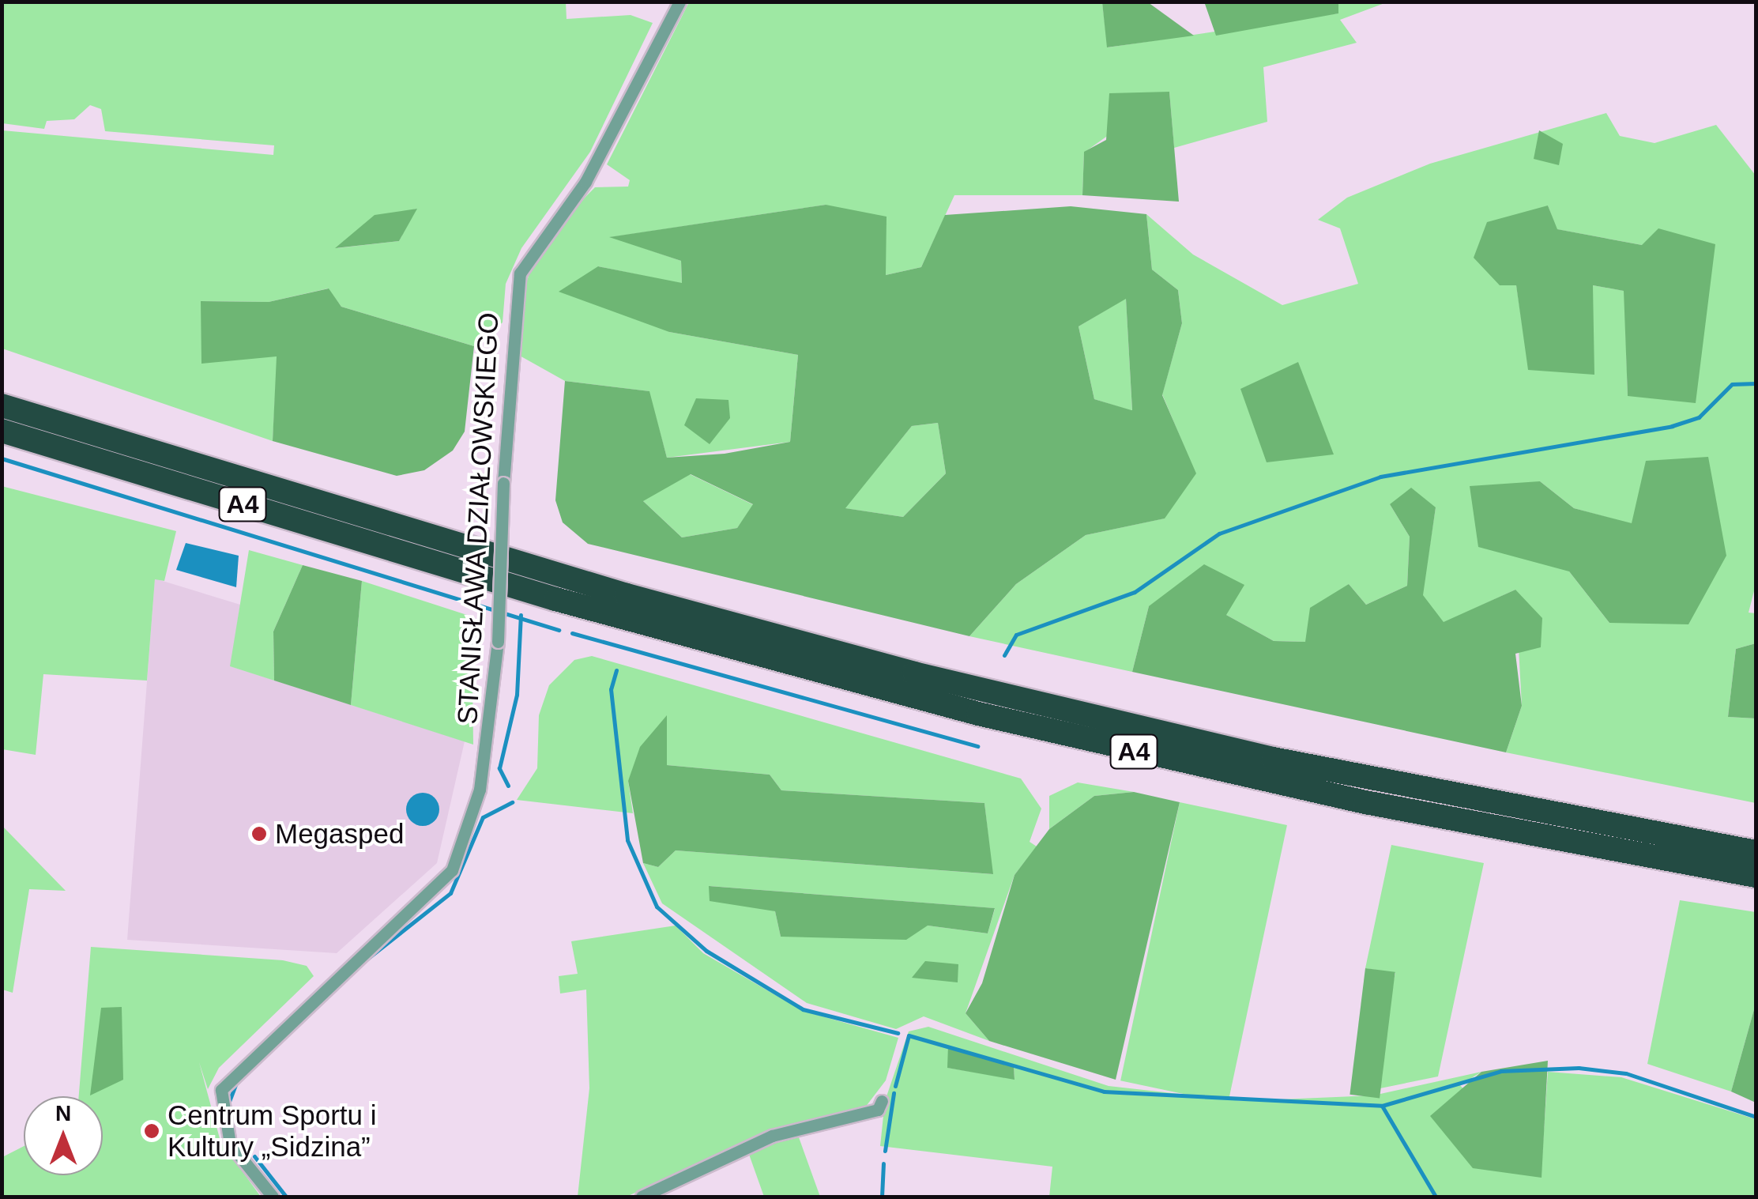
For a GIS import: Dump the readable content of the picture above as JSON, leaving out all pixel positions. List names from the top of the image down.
{
  "streets": {
    "highway": ["A4"],
    "street": ["STANISŁAWA DZIAŁOWSKIEGO"]
  },
  "places": ["Megasped", "Centrum Sportu i Kultury „Sidzina”"],
  "north": "top"
}
